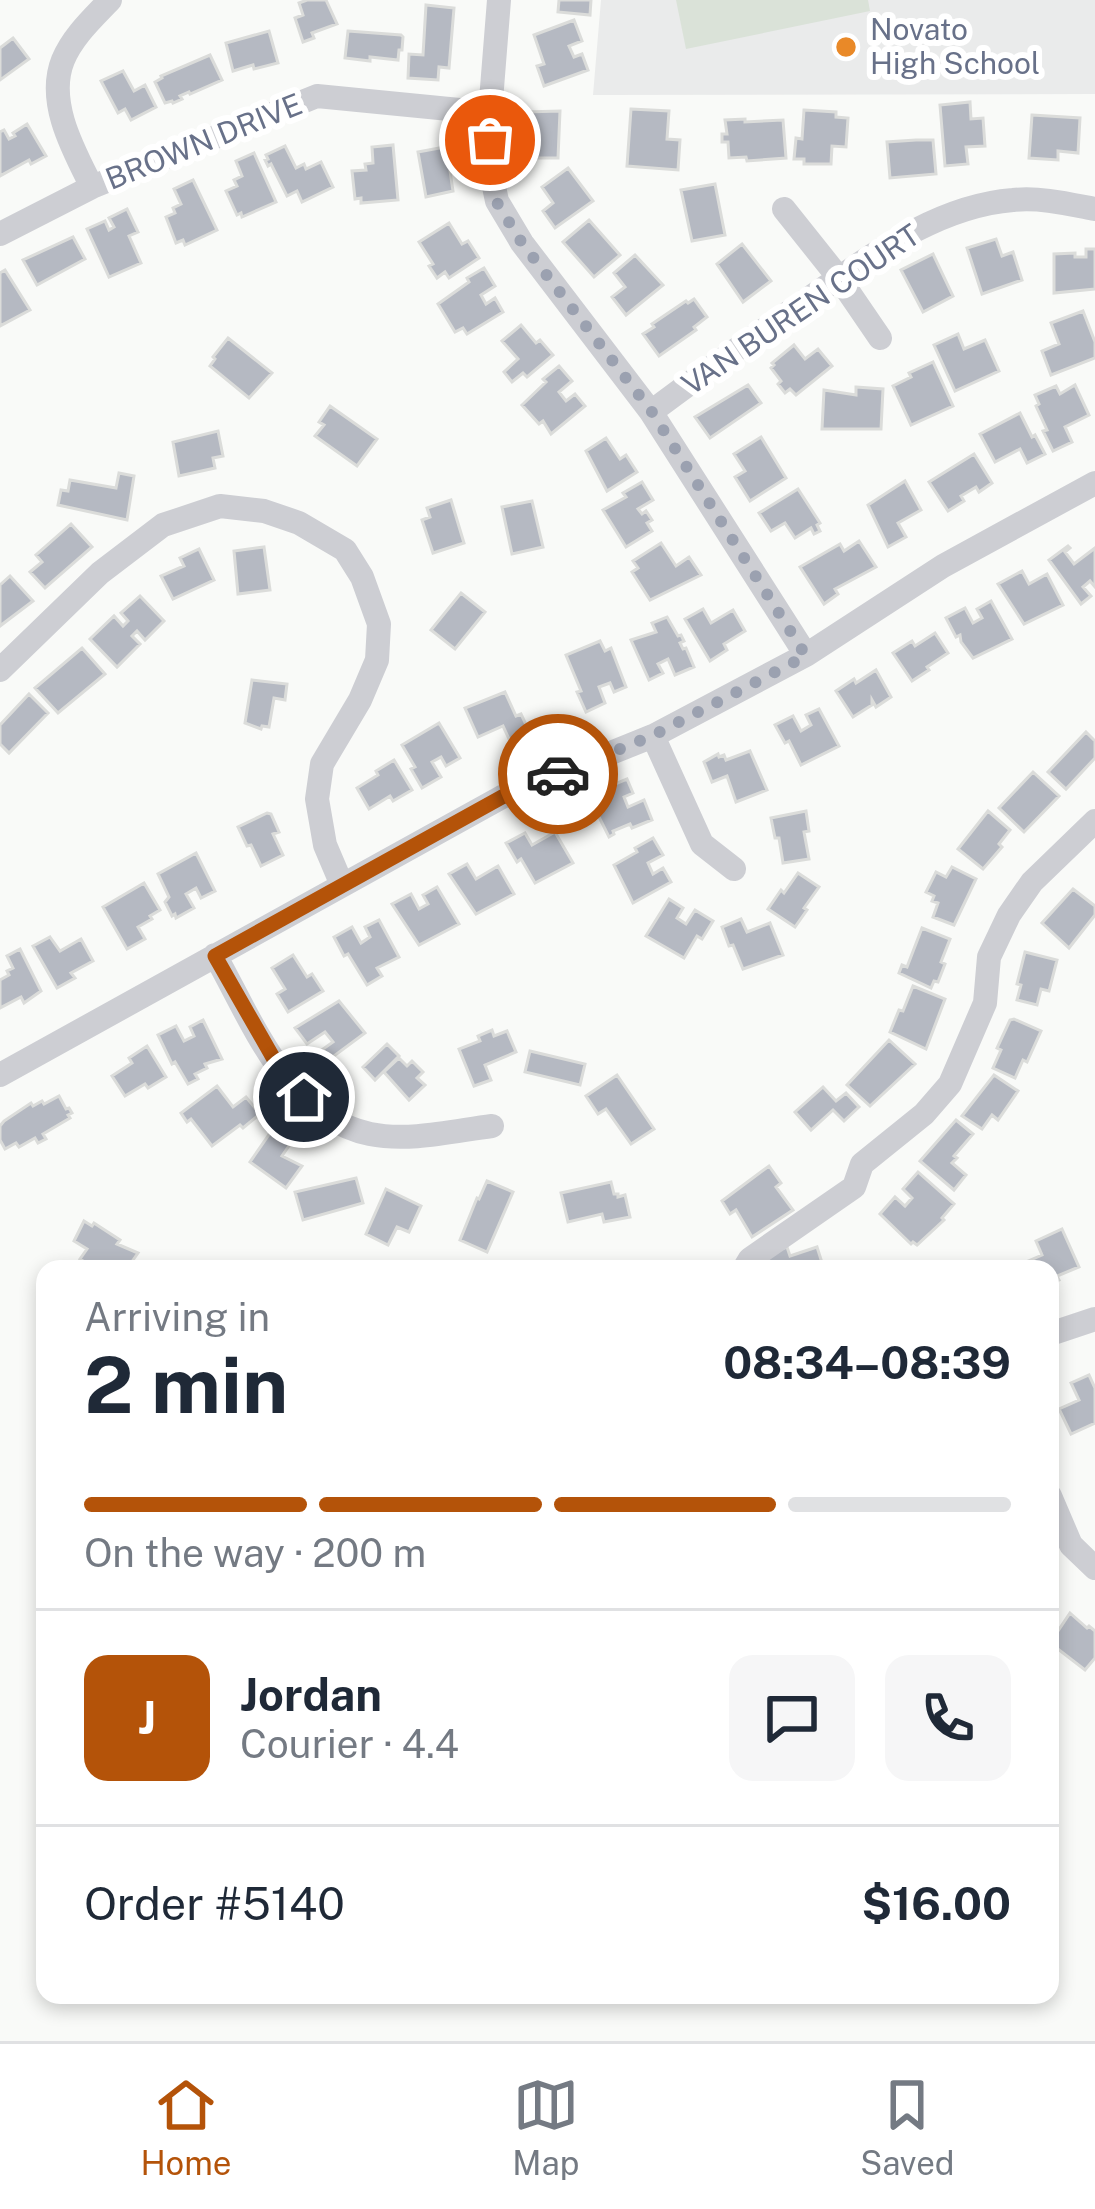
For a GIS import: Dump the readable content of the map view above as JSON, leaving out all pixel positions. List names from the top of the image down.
{
  "streets": {
    "street": ["BROWN DRIVE", "VAN BUREN COURT"]
  },
  "places": ["Novato High School"],
  "page": {
    "heading": ["2 min", "Arriving in", "08:34–08:39"],
    "panel": [
      "Jordan",
      "Courier · 4.4",
      "Order #5140",
      "$16.00"
    ],
    "bar": "On the way · 200 m",
    "round": "J",
    "tabs": ["Home", "Map", "Saved"]
  }
}
